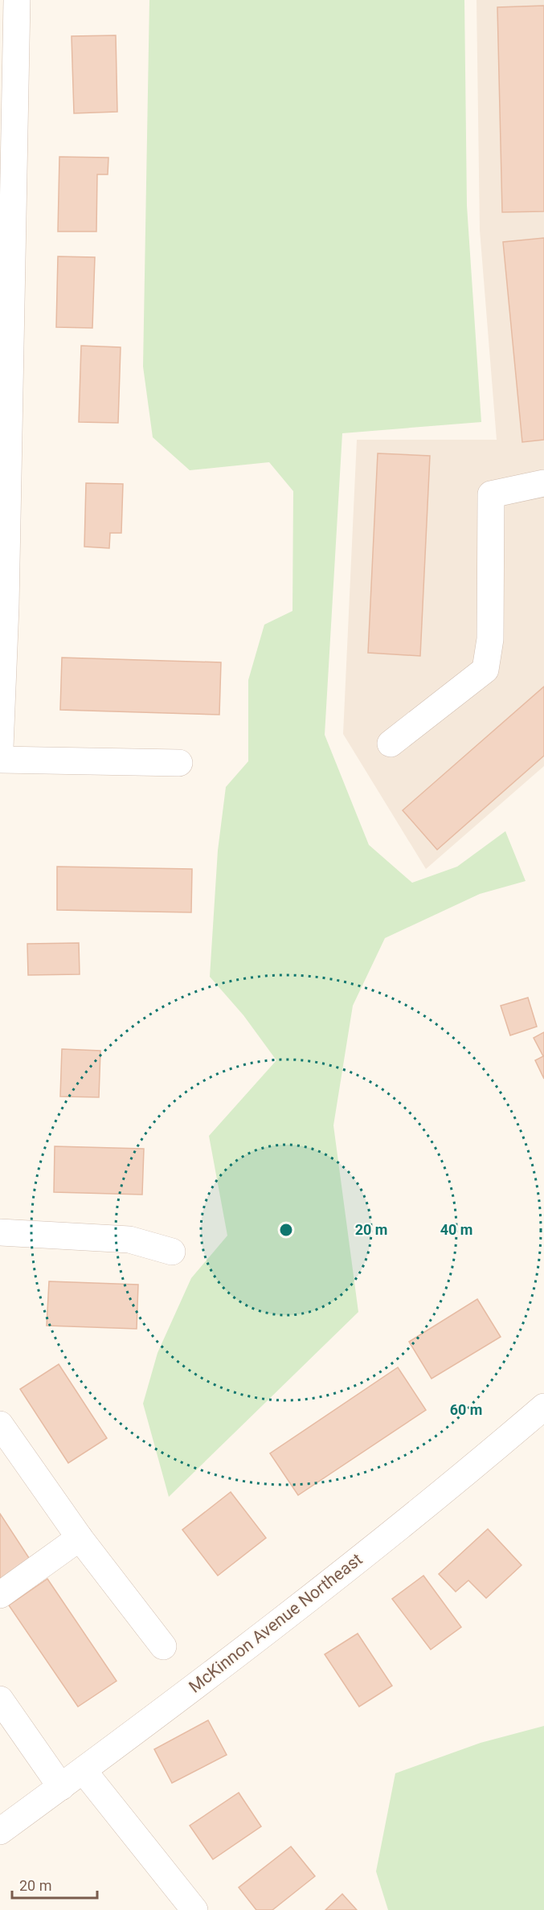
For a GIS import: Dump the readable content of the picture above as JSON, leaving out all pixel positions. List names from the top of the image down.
{
  "streets": {
    "street": ["McKinnon Avenue Northeast"]
  },
  "scale_bar": "20 m",
  "rings": ["20 m", "40 m", "60 m"]
}
